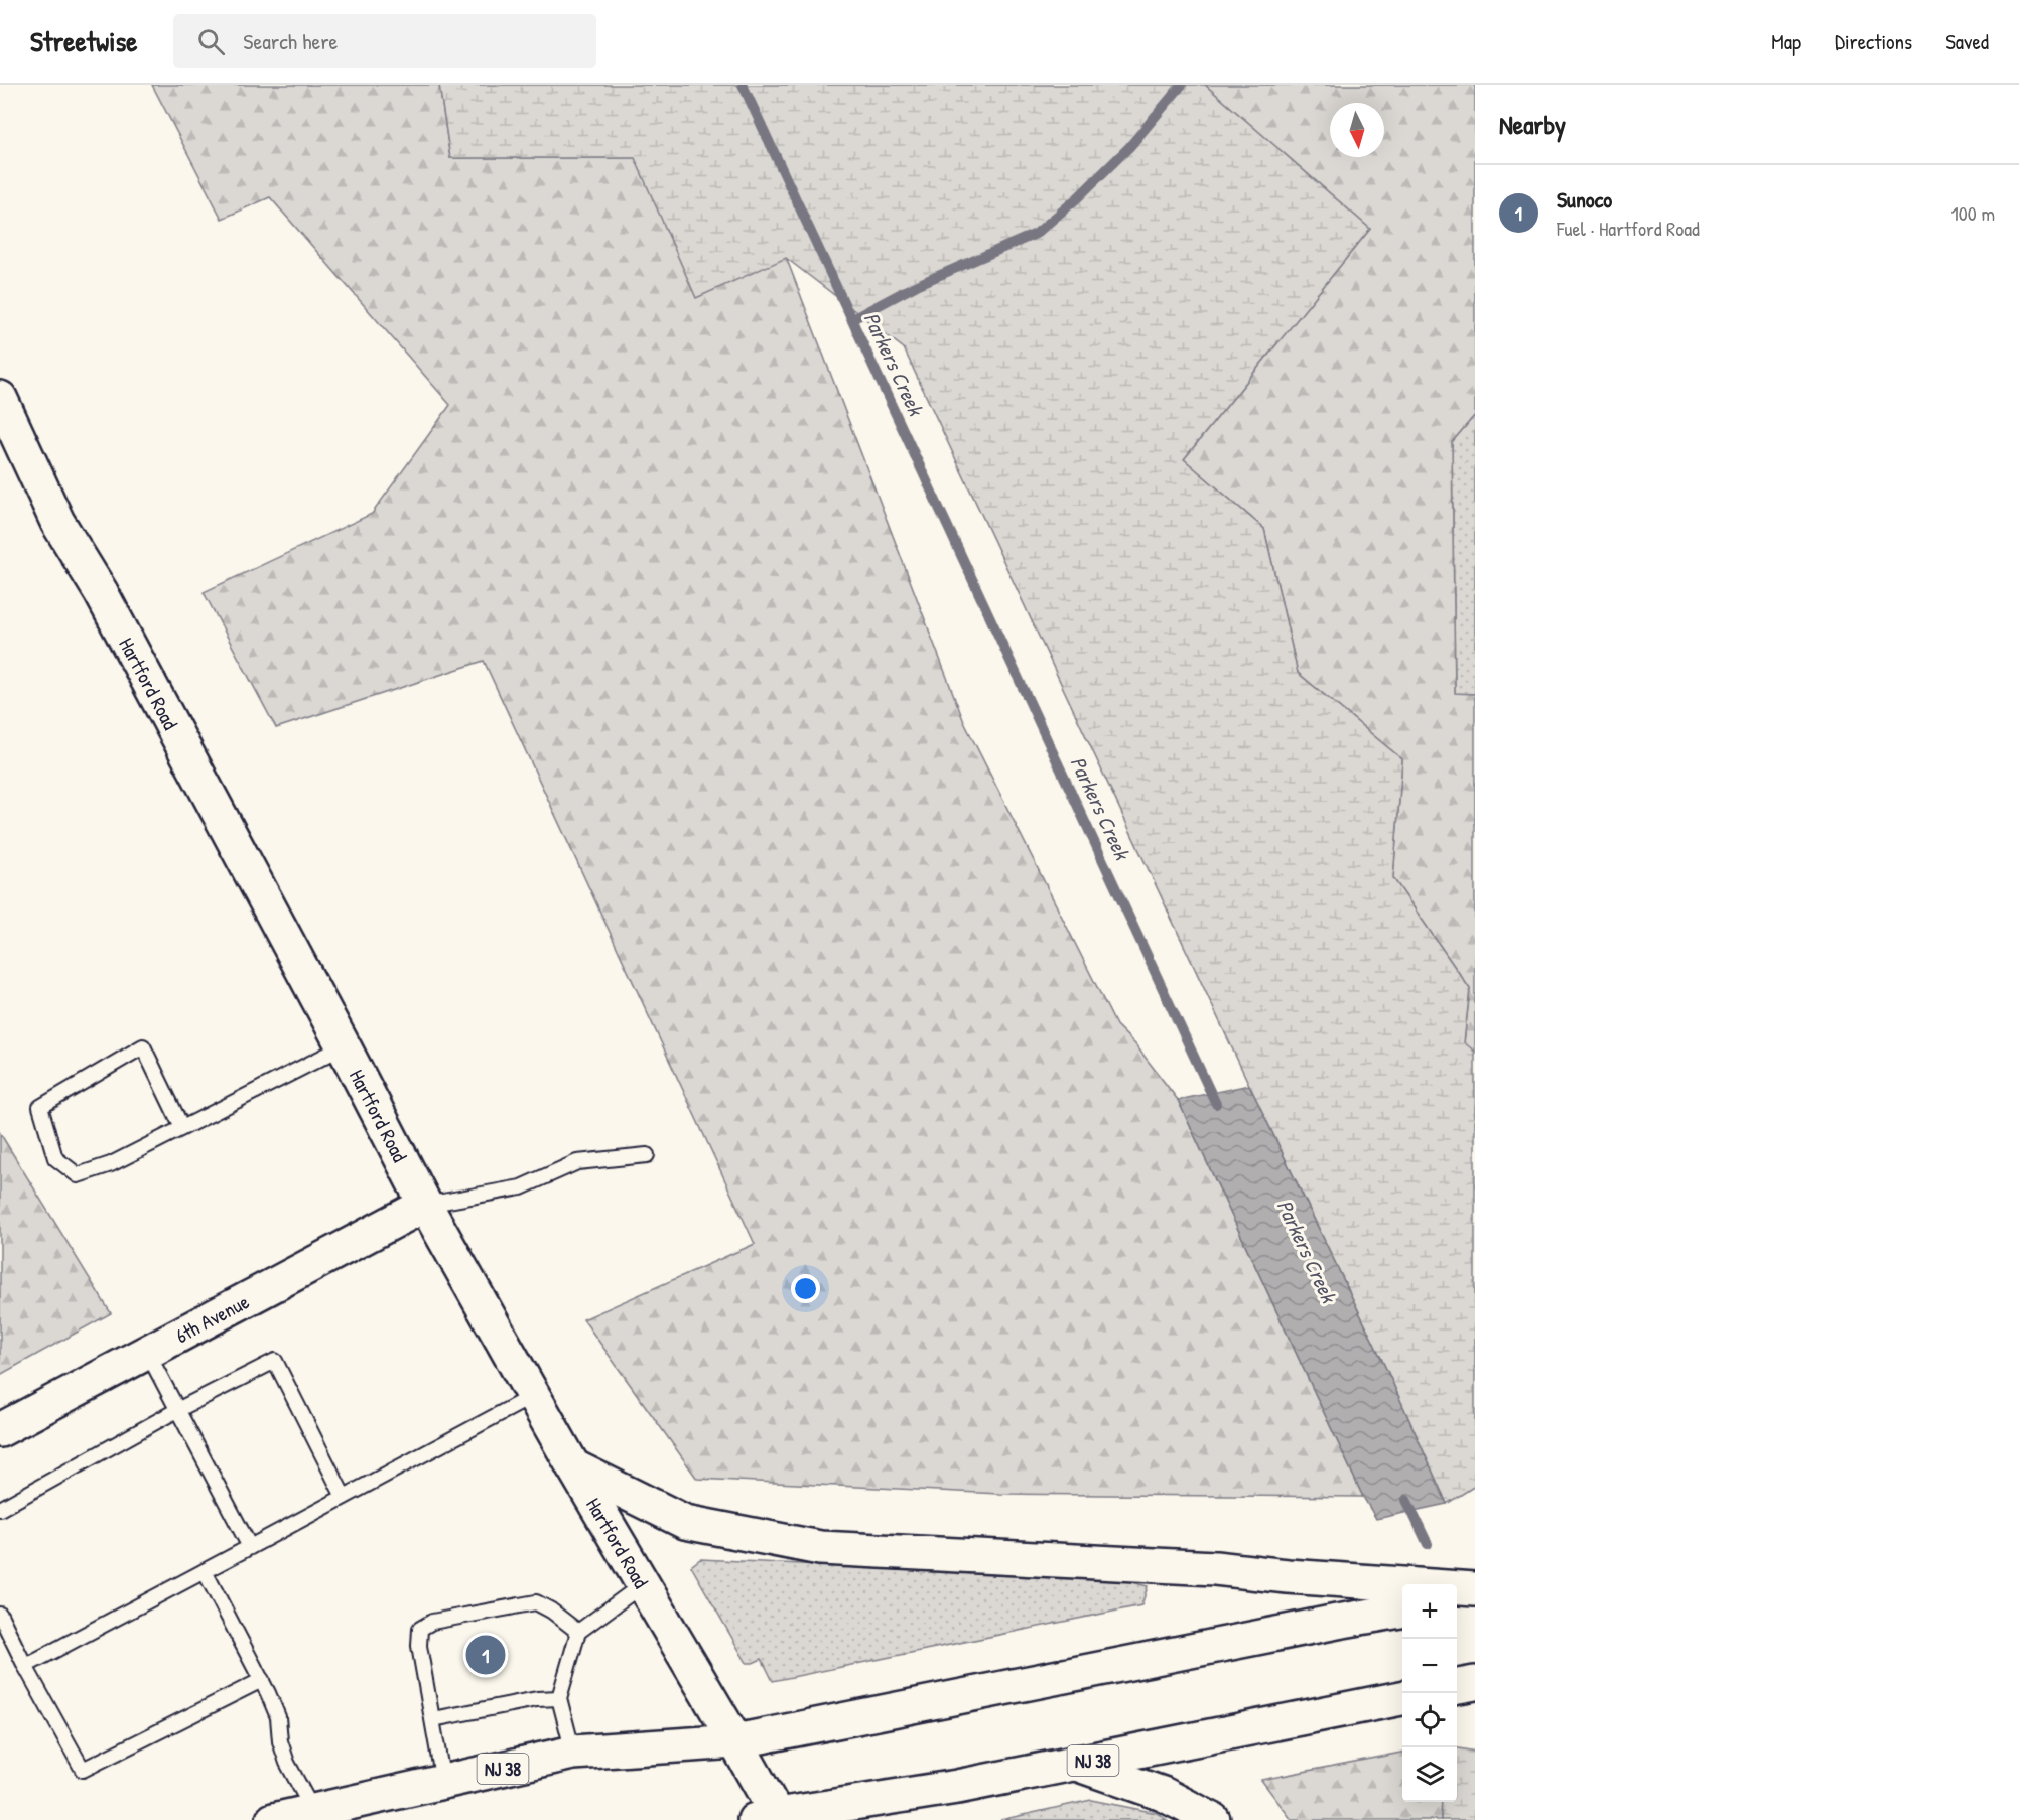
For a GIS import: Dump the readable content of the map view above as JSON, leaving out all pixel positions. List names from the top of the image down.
{
  "streets": {
    "main road": ["Hartford Road", "6th Avenue", "NJ 38"]
  },
  "crossings": [
    ["Hartford Road", "6th Avenue"],
    ["Hartford Road", "NJ 38"]
  ],
  "water": ["Parkers Creek"],
  "north": "bottom",
  "page": {
    "header": "Streetwise",
    "search": "Search here",
    "nav": ["Map", "Directions", "Saved"],
    "heading": "Nearby",
    "list": [
      {
        "mark": "1",
        "name": "Sunoco",
        "note": "Fuel · Hartford Road",
        "value": "100 m"
      }
    ],
    "map_buttons": ["+", "−"],
    "pins": "1"
  }
}
